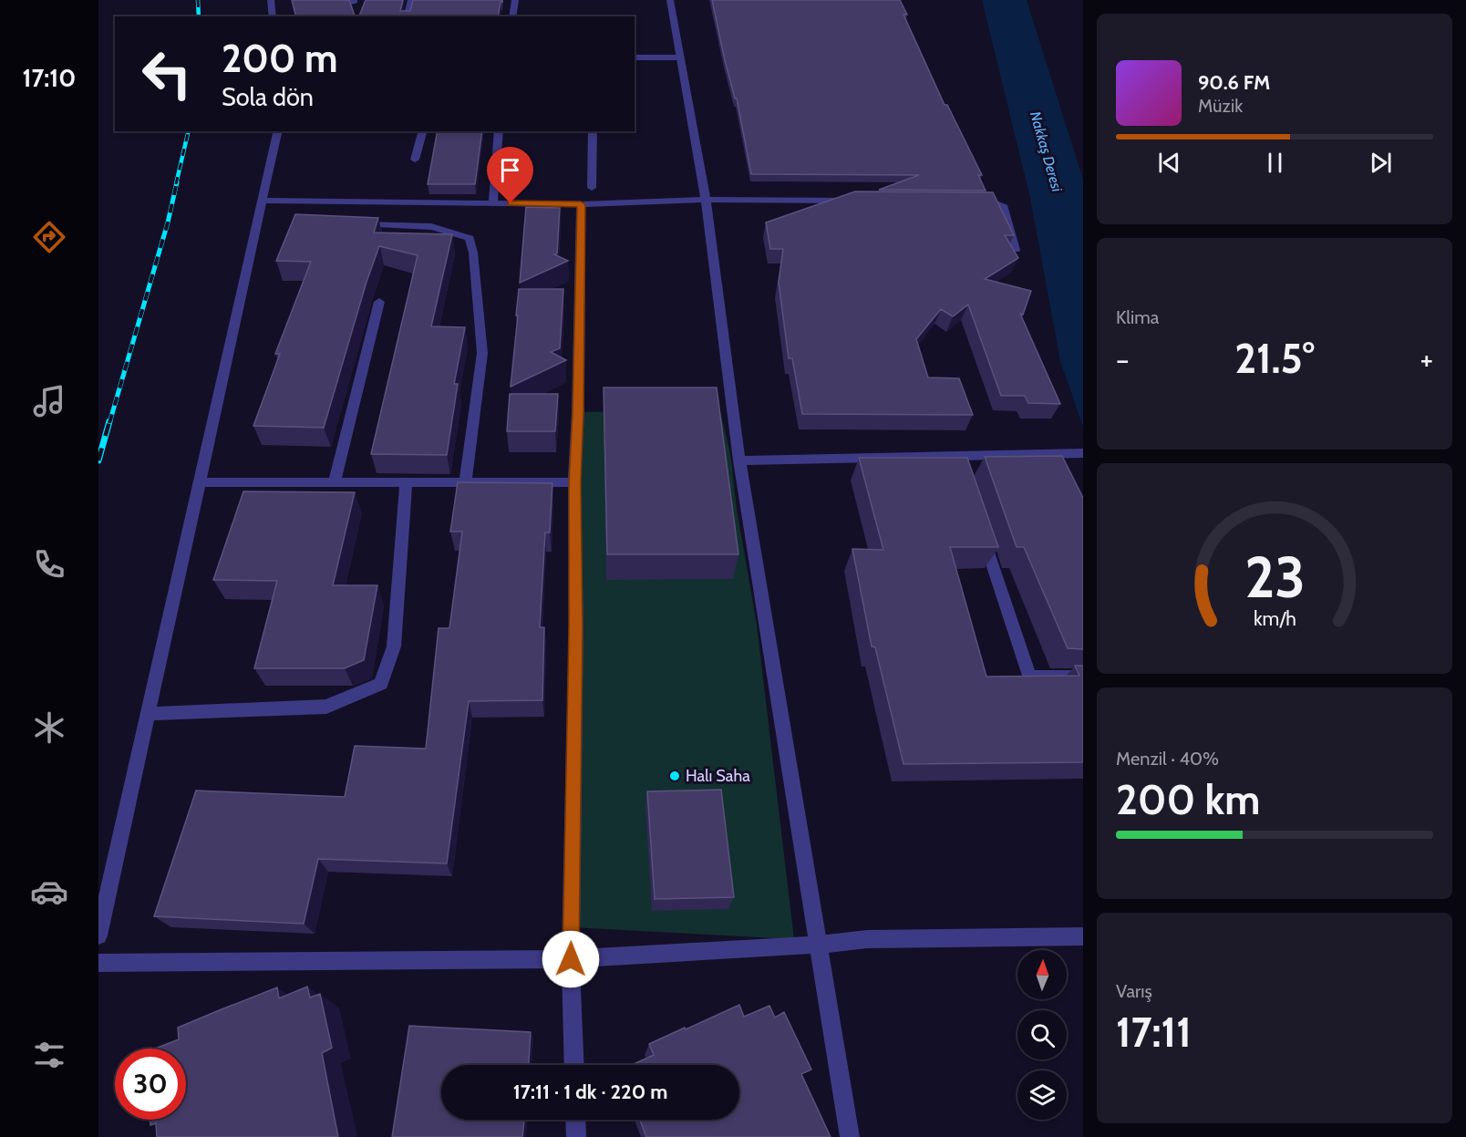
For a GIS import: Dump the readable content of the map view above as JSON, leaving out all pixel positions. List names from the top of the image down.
{
  "water": ["Nakkaş Deresi"],
  "places": ["Halı Saha"],
  "north": "top",
  "page": {
    "tabs": "17:10",
    "turn": ["200 m", "Sola dön"],
    "song": ["90.6 FM", "Müzik"],
    "tile": [
      "Klima",
      ["Menzil · 40%", "200 km"],
      ["Varış", "17:11"]
    ],
    "heat": ["−", "21.5°", "+"],
    "limit": "30",
    "trip": "17:11 · 1 dk · 220 m",
    "gauge": ["23", "km/h"]
  }
}
